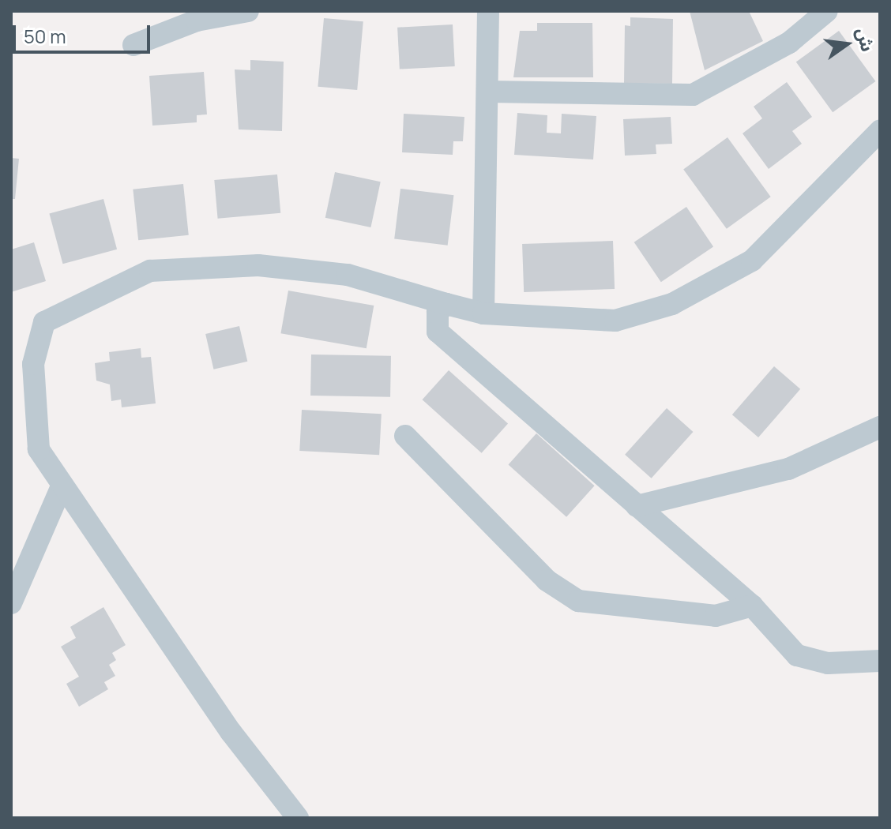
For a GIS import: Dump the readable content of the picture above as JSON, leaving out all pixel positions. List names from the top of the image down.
{
  "scale_bar": "50 m",
  "north": "right"
}
